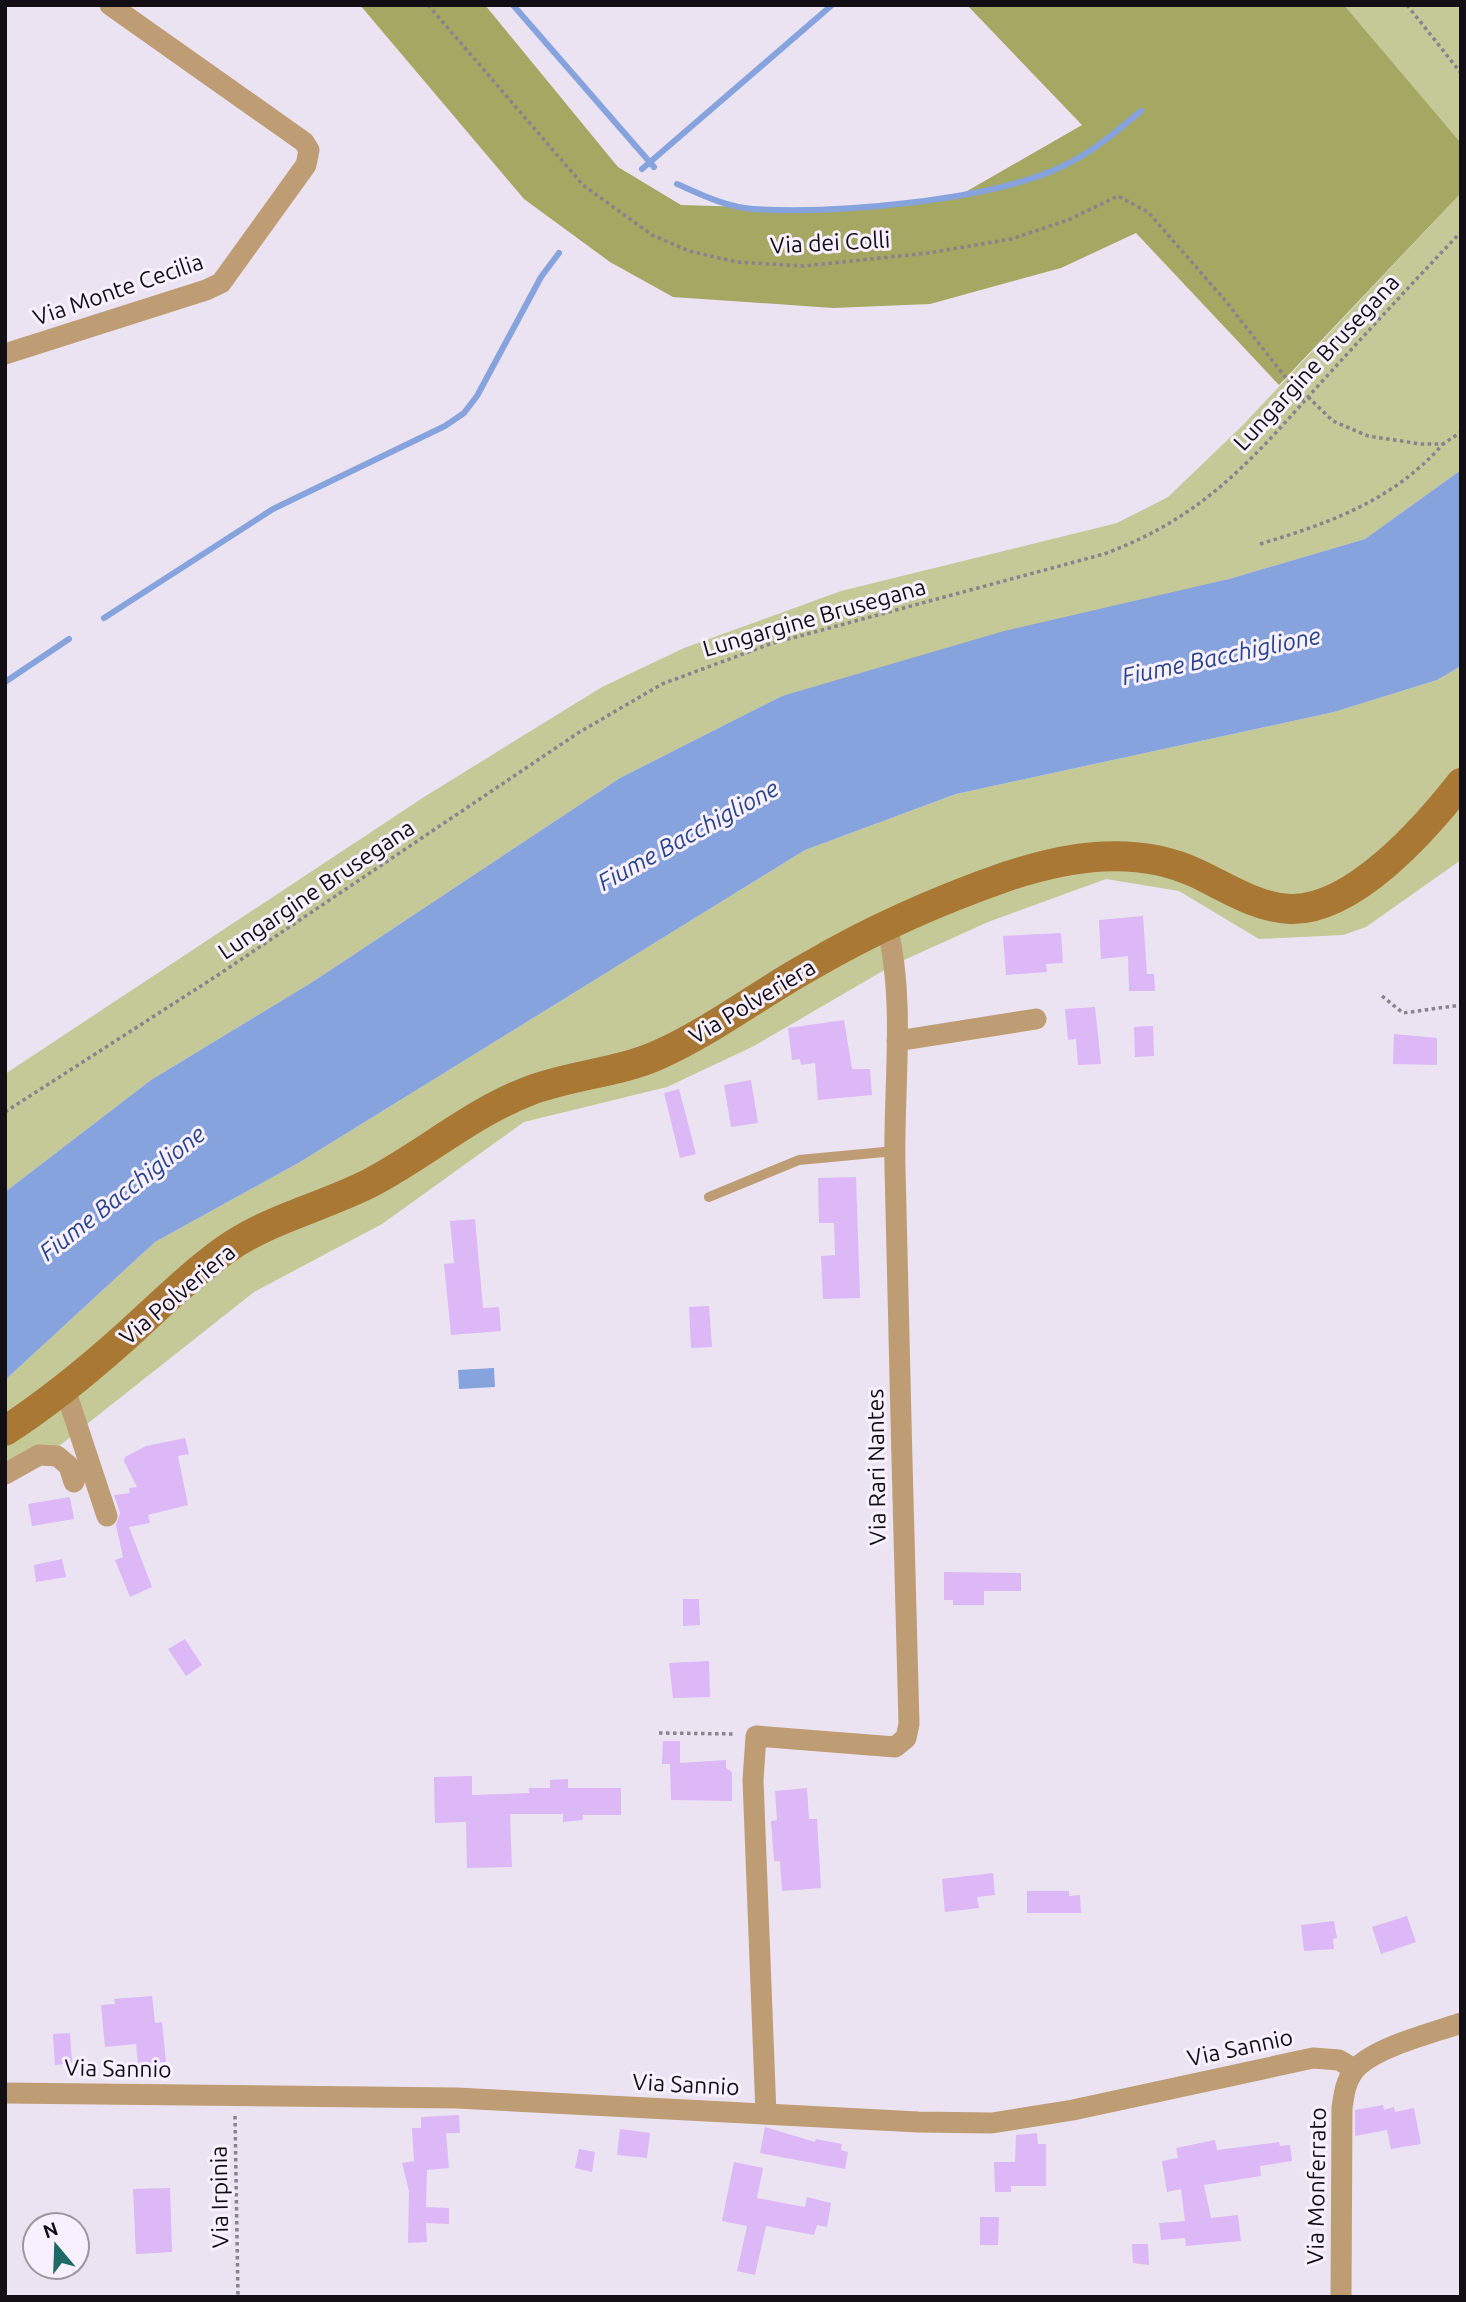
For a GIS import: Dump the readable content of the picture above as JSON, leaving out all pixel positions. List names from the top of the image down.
{
  "streets": {
    "street": [
      "Via Monte Cecilia",
      "Via Polveriera",
      "Via Rari Nantes",
      "Via Sannio",
      "Via Monferrato"
    ],
    "path": ["Via dei Colli", "Lungargine Brusegana", "Via Irpinia"]
  },
  "crossings": [
    ["Via dei Colli", "Lungargine Brusegana"],
    ["Via Polveriera", "Via Rari Nantes"],
    ["Via Sannio", "Via Monferrato"],
    ["Via Sannio", "Via Irpinia"]
  ],
  "water": ["Fiume Bacchiglione"],
  "north": "top"
}
